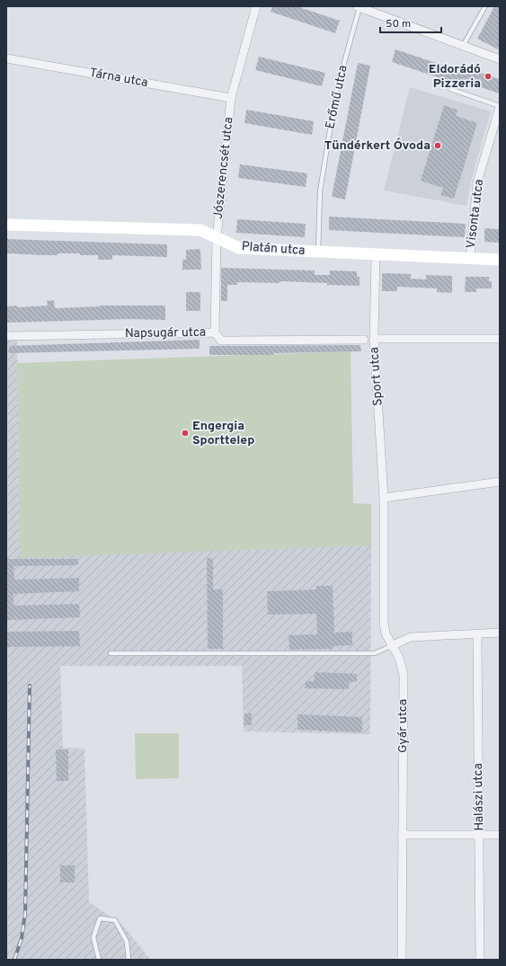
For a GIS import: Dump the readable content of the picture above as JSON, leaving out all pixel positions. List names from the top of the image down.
{
  "streets": {
    "street": [
      "Tárna utca",
      "Jószerencsét utca",
      "Visonta utca",
      "Platán utca",
      "Napsugár utca",
      "Sport utca",
      "Gyár utca",
      "Halászi utca"
    ],
    "lane": ["Erőmű utca"]
  },
  "crossings": [
    ["Tárna utca", "Jószerencsét utca"],
    ["Erőmű utca", "Platán utca"],
    ["Jószerencsét utca", "Platán utca"],
    ["Jószerencsét utca", "Napsugár utca"],
    ["Visonta utca", "Platán utca"],
    ["Platán utca", "Sport utca"],
    ["Sport utca", "Gyár utca"]
  ],
  "places": ["Eldorádó Pizzeria", "Tündérkert Óvoda", "Engergia Sporttelep"],
  "scale_bar": "50 m"
}
